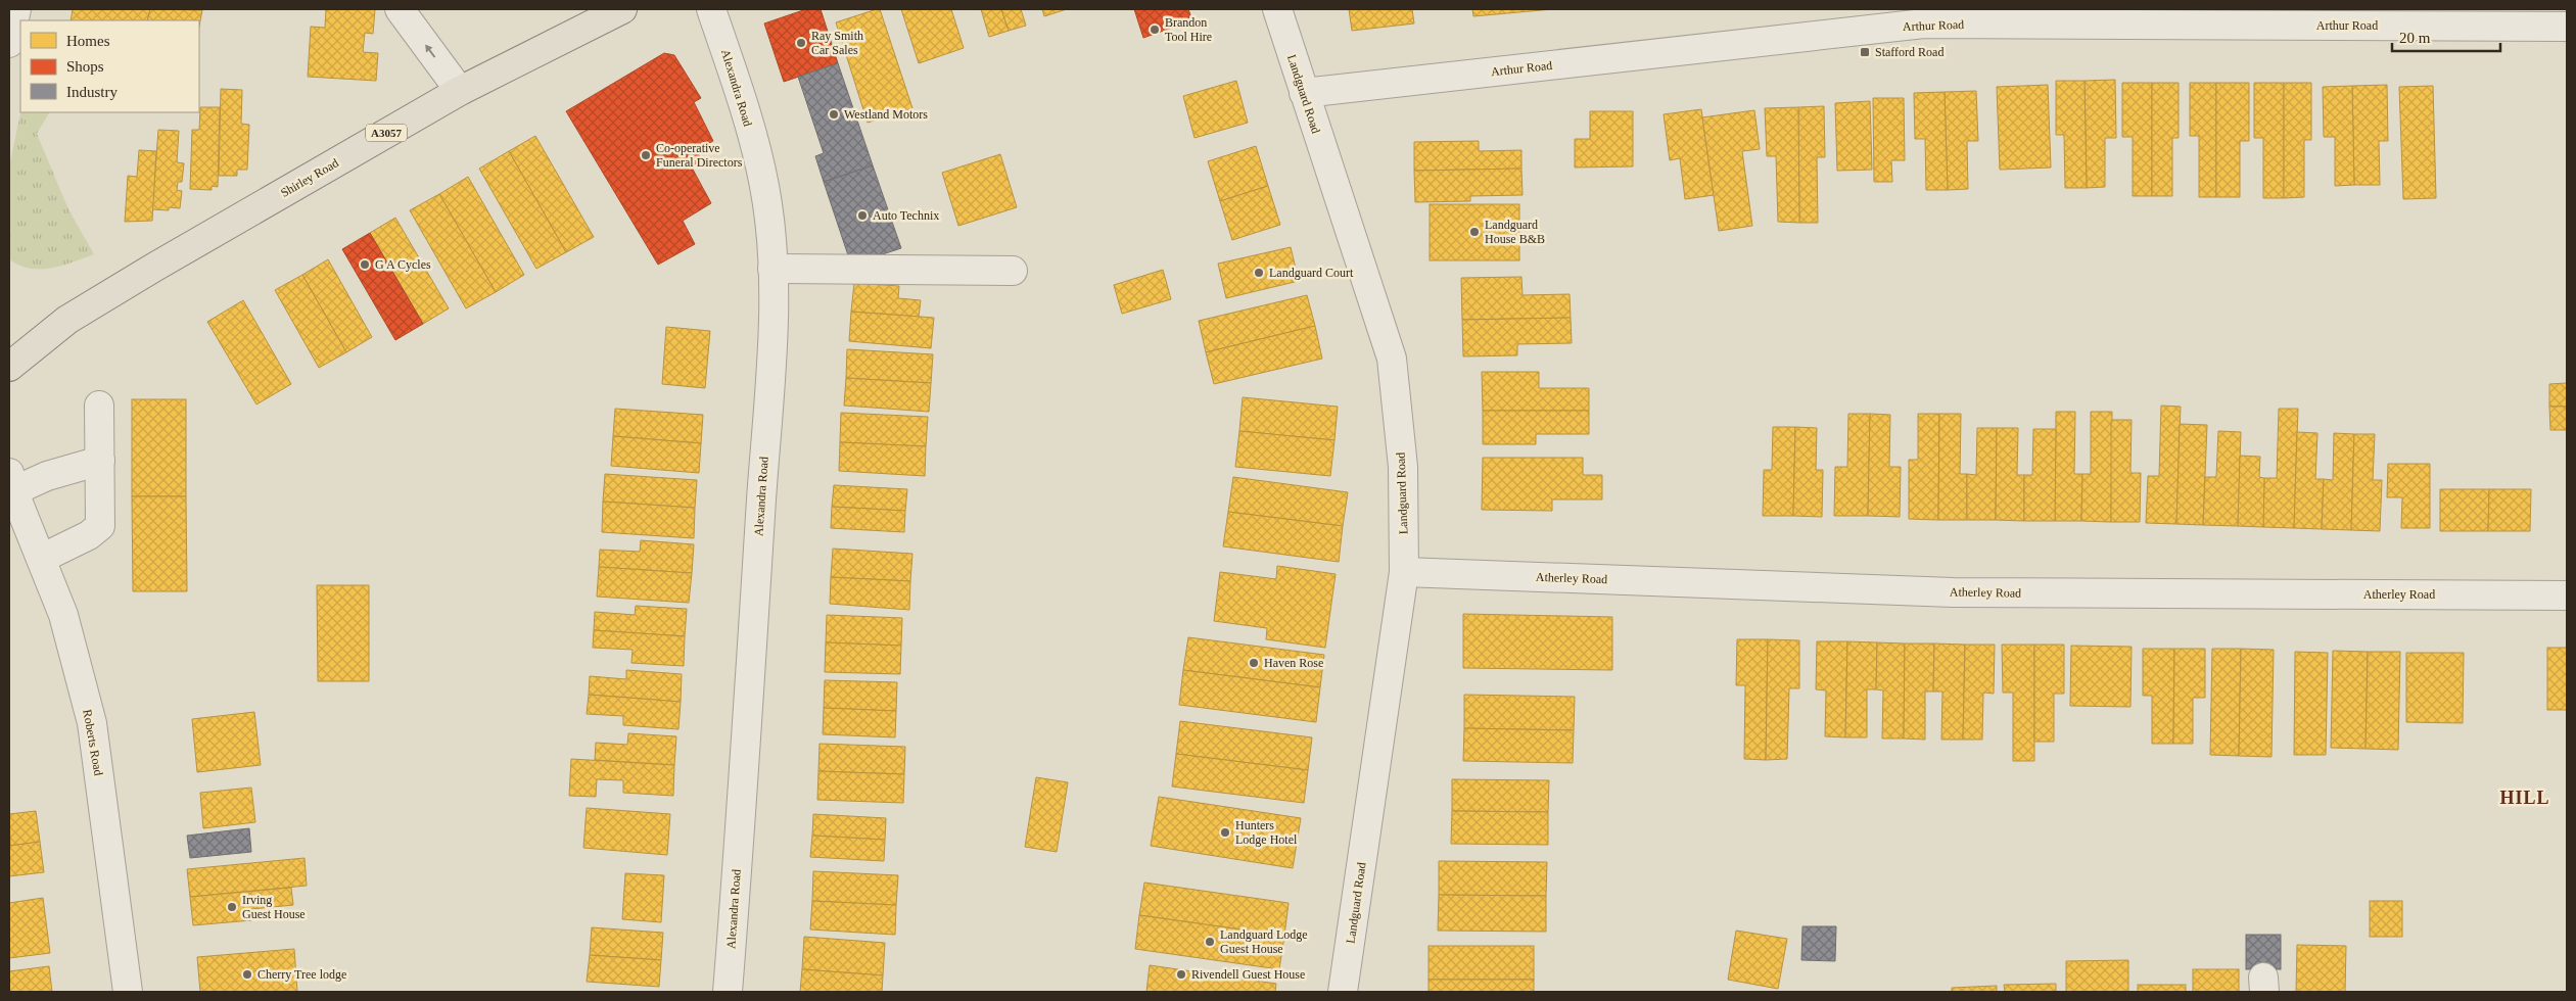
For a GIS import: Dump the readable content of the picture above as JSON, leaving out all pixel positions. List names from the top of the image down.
{
  "streets": {
    "main road": ["A3057", "Shirley Road"],
    "street": [
      "Arthur Road",
      "Alexandra Road",
      "Landguard Road",
      "Atherley Road",
      "Roberts Road"
    ]
  },
  "crossings": [
    ["Arthur Road", "Landguard Road"],
    ["Landguard Road", "Atherley Road"]
  ],
  "districts": ["HILL"],
  "places": {
    "other": [
      "Brandon Tool Hire",
      "Ray Smith Car Sales",
      "Westland Motors",
      "Co-operative Funeral Directors",
      "Auto Technix",
      "Landguard House B&B",
      "G A Cycles",
      "Landguard Court",
      "Haven Rose",
      "Hunters Lodge Hotel",
      "Irving Guest House",
      "Landguard Lodge Guest House",
      "Cherry Tree lodge",
      "Rivendell Guest House"
    ],
    "transit": ["Stafford Road"]
  },
  "legend": ["Homes", "Shops", "Industry"],
  "scale_bar": "20 m"
}
